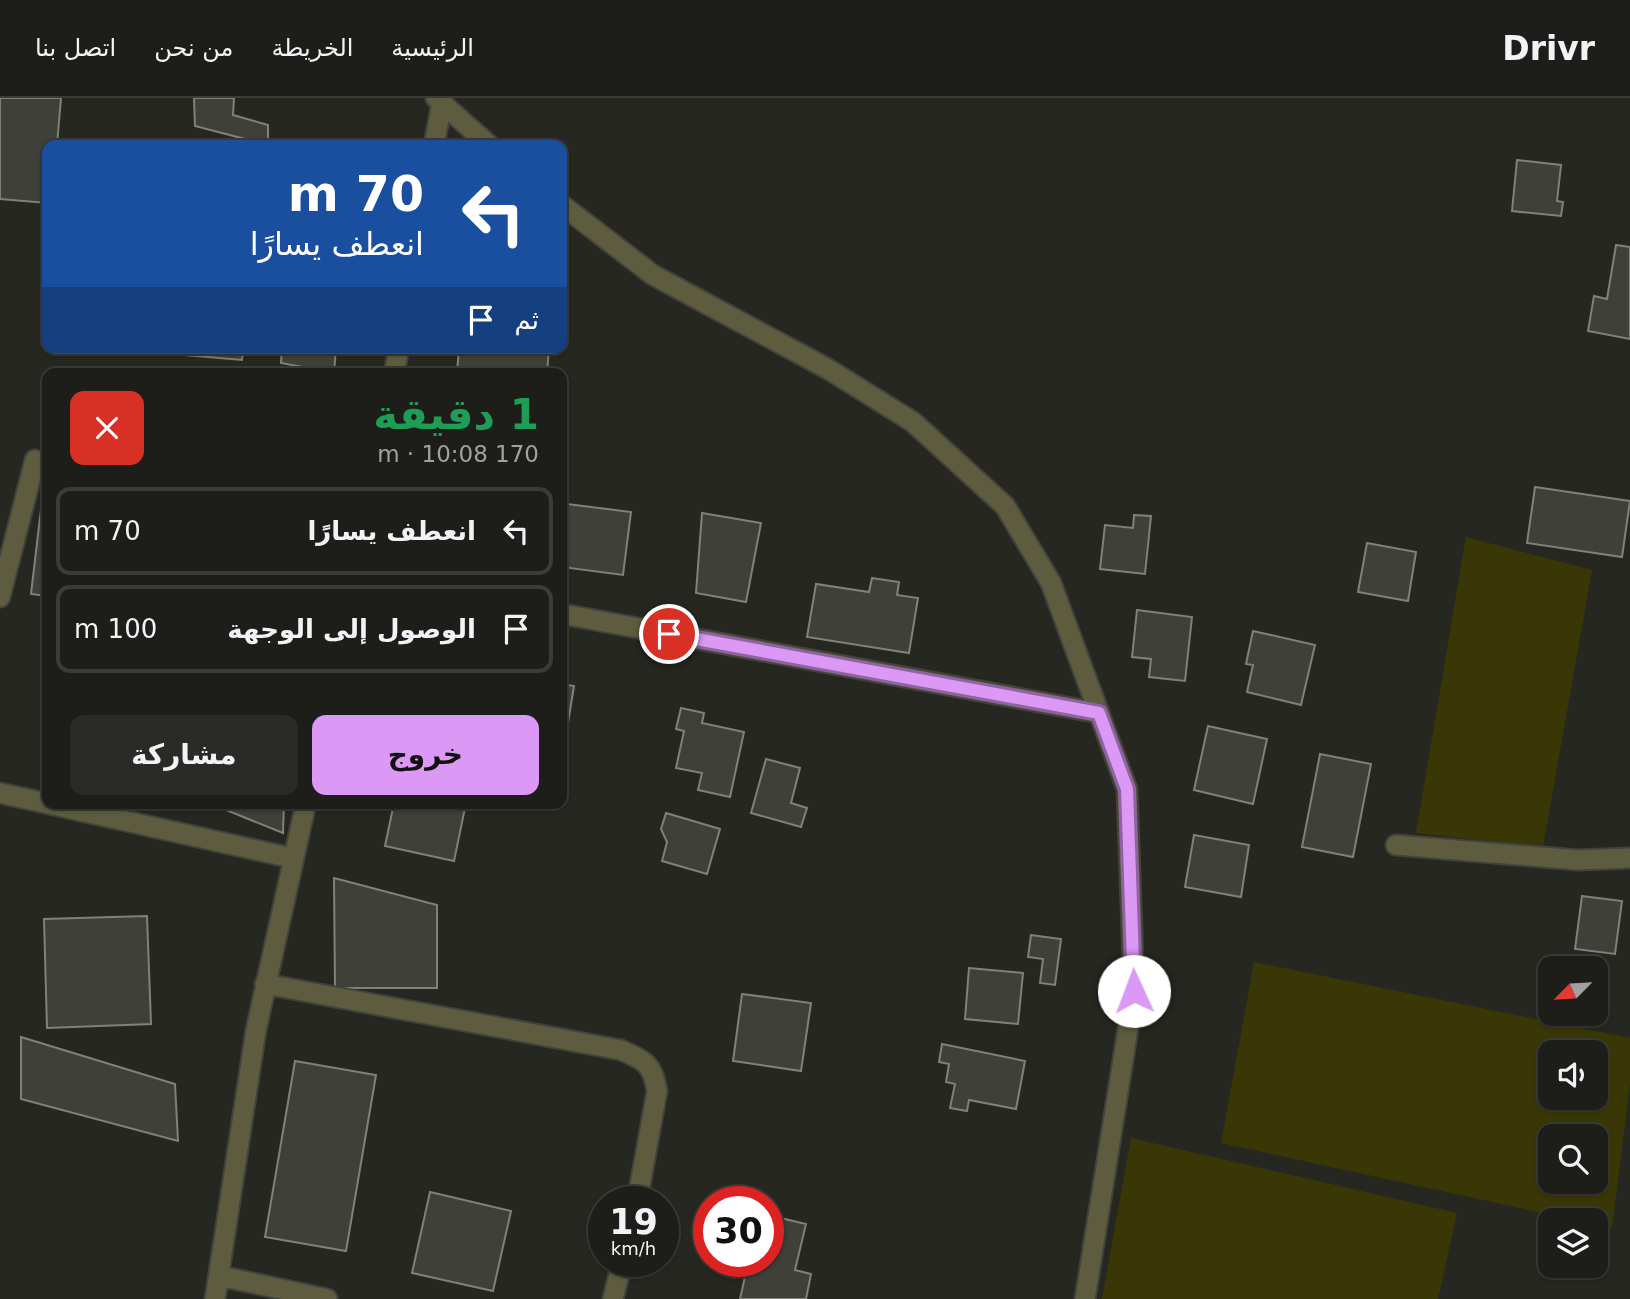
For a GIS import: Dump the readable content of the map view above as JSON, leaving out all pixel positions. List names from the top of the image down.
{
  "north": "bottom left",
  "page": {
    "header": "Drivr",
    "nav": [
      "الرئيسية",
      "الخريطة",
      "من نحن",
      "اتصل بنا"
    ],
    "turn": ["70 m", "انعطف يسارًا"],
    "then": "ثم",
    "heading": ["1 دقيقة", "170 m · 10:08"],
    "list": [
      {
        "name": "انعطف يسارًا",
        "value": "70 m"
      },
      {
        "name": "الوصول إلى الوجهة",
        "value": "100 m"
      }
    ],
    "buttons": ["خروج", "مشاركة"],
    "speed": "19 km/h",
    "limit": "30"
  }
}
